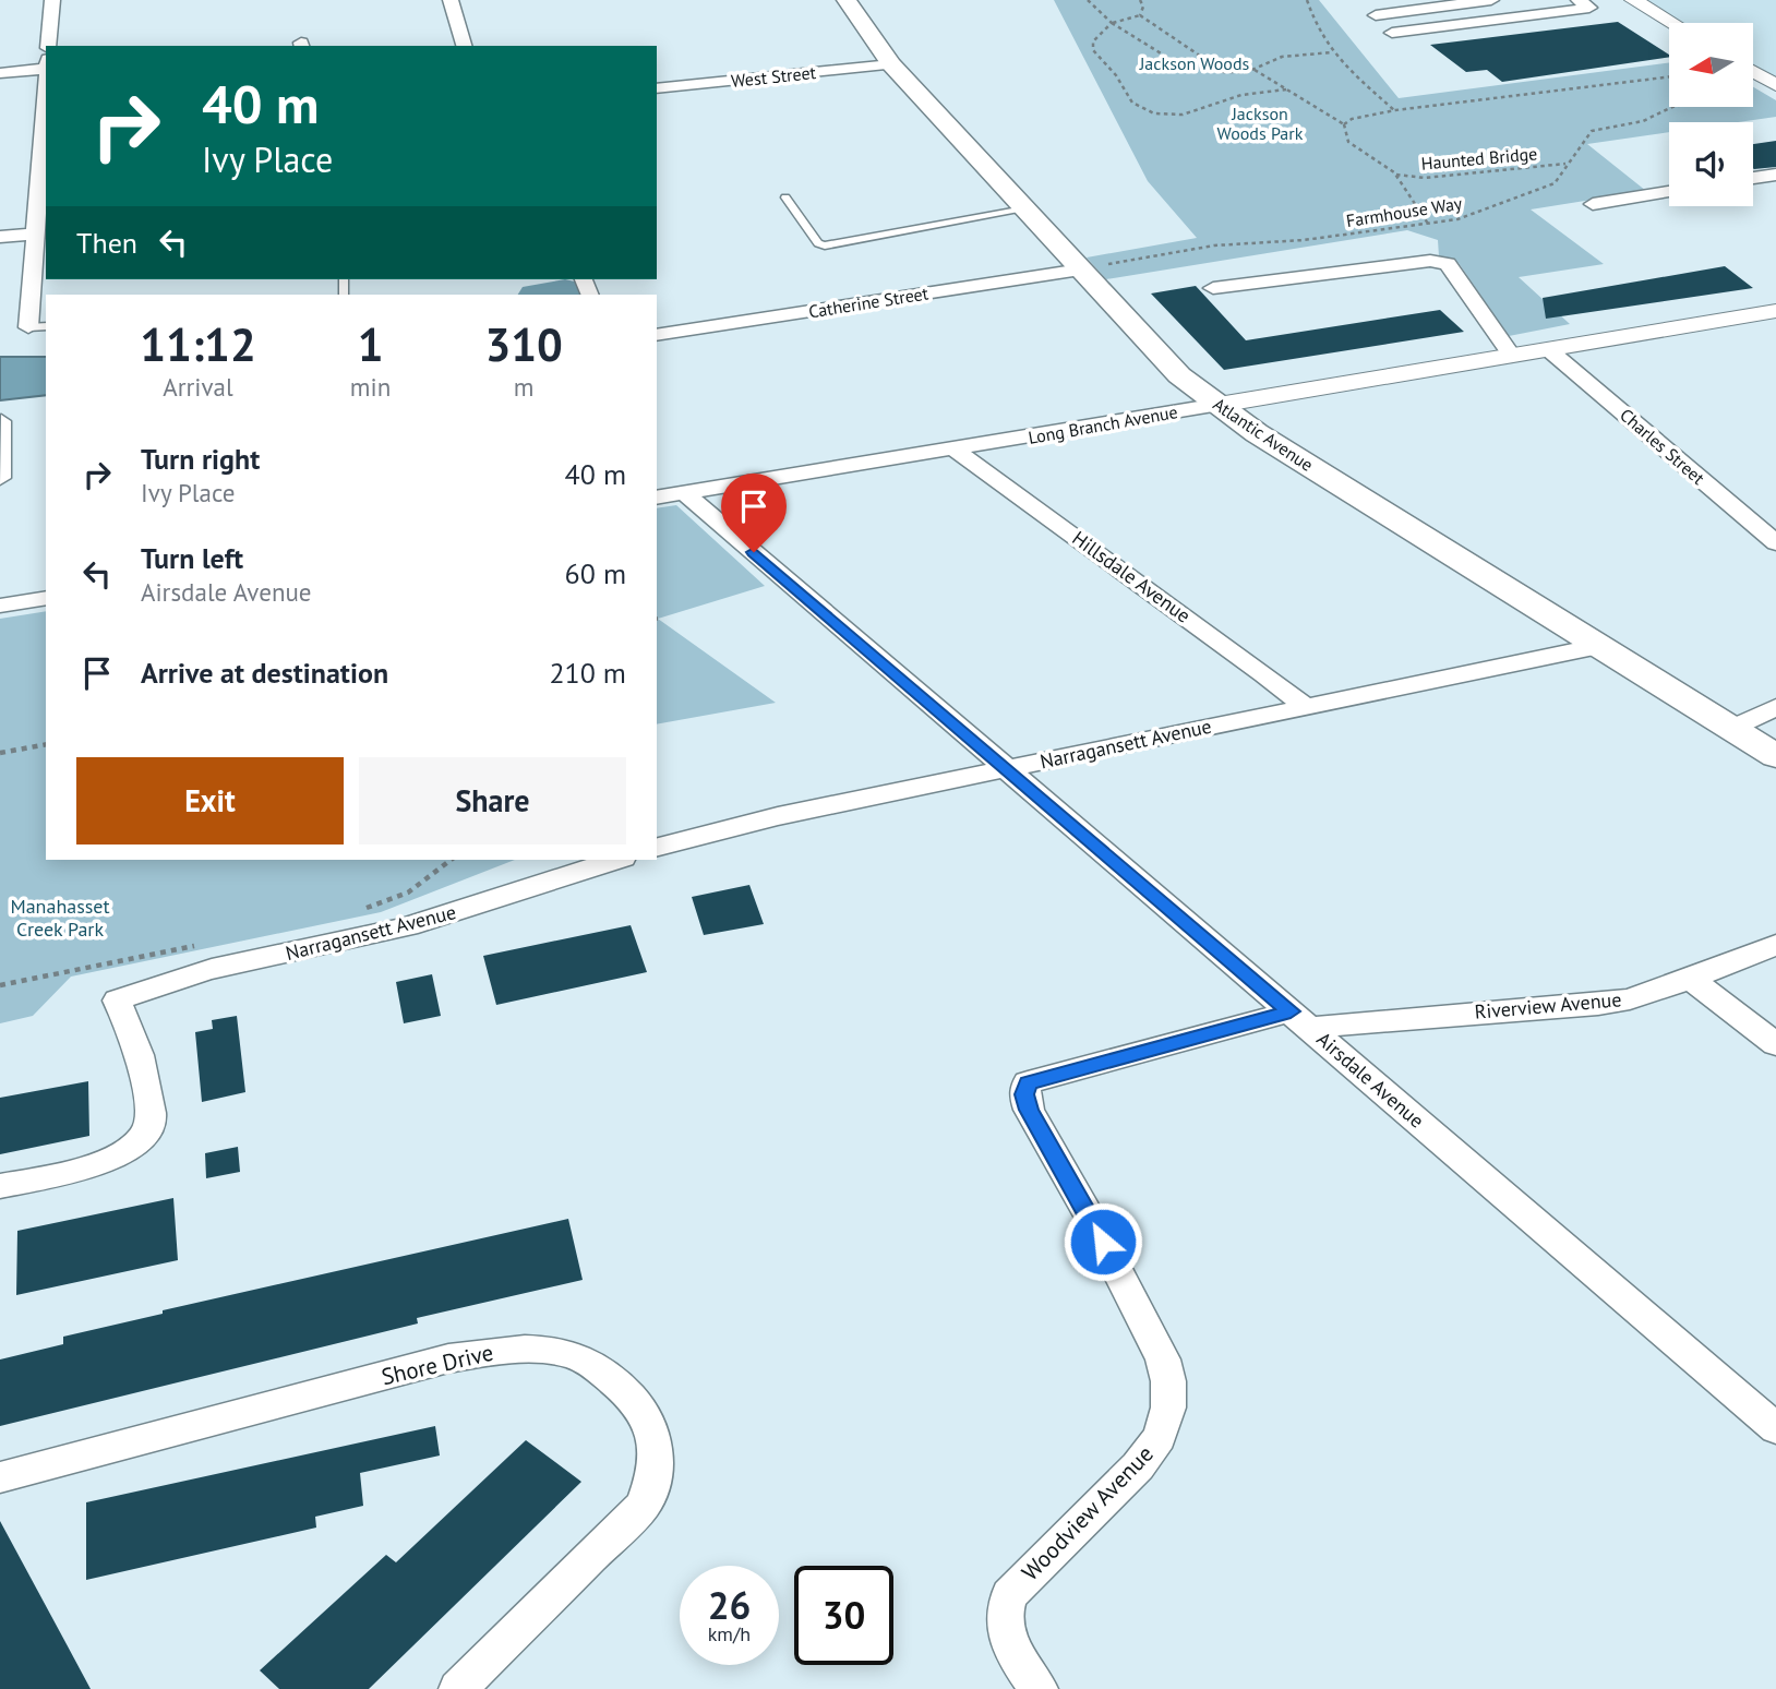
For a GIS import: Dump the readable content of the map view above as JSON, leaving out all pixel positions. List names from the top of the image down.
{
  "streets": {
    "main road": ["Atlantic Avenue"],
    "street": [
      "West Street",
      "Catherine Street",
      "Long Branch Avenue",
      "Charles Street",
      "Hillsdale Avenue",
      "Narragansett Avenue",
      "Riverview Avenue",
      "Airsdale Avenue",
      "Shore Drive",
      "Woodview Avenue"
    ],
    "path": ["Haunted Bridge", "Farmhouse Way"]
  },
  "crossings": [
    ["West Street", "Atlantic Avenue"],
    ["Haunted Bridge", "Farmhouse Way"],
    ["Farmhouse Way", "Catherine Street"],
    ["Farmhouse Way", "Atlantic Avenue"],
    ["Catherine Street", "Atlantic Avenue"],
    ["Long Branch Avenue", "Atlantic Avenue"],
    ["Long Branch Avenue", "Charles Street"],
    ["Long Branch Avenue", "Hillsdale Avenue"],
    ["Long Branch Avenue", "Airsdale Avenue"],
    ["Atlantic Avenue", "Narragansett Avenue"],
    ["Hillsdale Avenue", "Narragansett Avenue"],
    ["Narragansett Avenue", "Airsdale Avenue"],
    ["Riverview Avenue", "Airsdale Avenue"],
    ["Riverview Avenue", "Woodview Avenue"]
  ],
  "parks": ["Jackson Woods", "Jackson Woods Park", "Manahasset Creek Park"],
  "north": "left",
  "page": {
    "turn": ["40 m", "Ivy Place"],
    "then": "Then",
    "eta": [
      "11:12",
      "Arrival",
      "1",
      "min",
      "310",
      "m"
    ],
    "list": [
      {
        "name": "Turn right",
        "note": "Ivy Place",
        "value": "40 m"
      },
      {
        "name": "Turn left",
        "note": "Airsdale Avenue",
        "value": "60 m"
      },
      {
        "name": "Arrive at destination",
        "value": "210 m"
      }
    ],
    "buttons": ["Exit", "Share"],
    "speed": "26 km/h",
    "limit": "30"
  }
}
